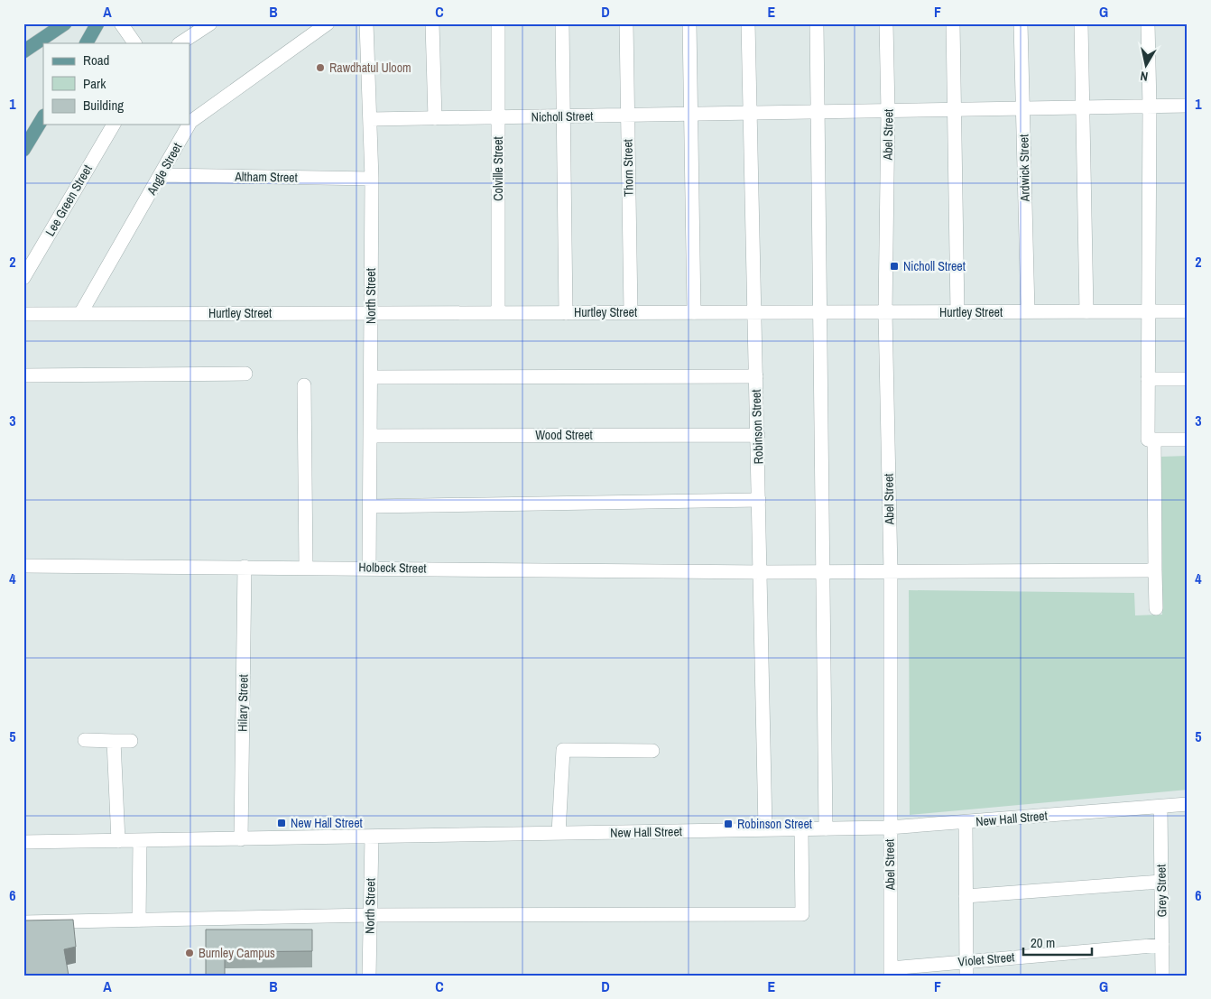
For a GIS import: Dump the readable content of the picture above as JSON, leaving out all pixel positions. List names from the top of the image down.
{
  "streets": {
    "street": [
      "Nicholl Street",
      "Abel Street",
      "Thorn Street",
      "Ardwick Street",
      "Angle Street",
      "Colville Street",
      "Altham Street",
      "Lee Green Street",
      "North Street",
      "Hurtley Street",
      "Robinson Street",
      "Wood Street",
      "Holbeck Street",
      "Hilary Street",
      "New Hall Street",
      "Grey Street",
      "Violet Street"
    ]
  },
  "crossings": [
    ["Nicholl Street", "Abel Street"],
    ["Nicholl Street", "Thorn Street"],
    ["Nicholl Street", "Ardwick Street"],
    ["Nicholl Street", "Colville Street"],
    ["Nicholl Street", "North Street"],
    ["Nicholl Street", "Robinson Street"],
    ["Abel Street", "Hurtley Street"],
    ["Abel Street", "Holbeck Street"],
    ["Abel Street", "New Hall Street"],
    ["Abel Street", "Violet Street"],
    ["Thorn Street", "Hurtley Street"],
    ["Ardwick Street", "Hurtley Street"],
    ["Angle Street", "Altham Street"],
    ["Angle Street", "Hurtley Street"],
    ["Colville Street", "Hurtley Street"],
    ["Altham Street", "North Street"],
    ["North Street", "Hurtley Street"],
    ["North Street", "Wood Street"],
    ["North Street", "Holbeck Street"],
    ["North Street", "New Hall Street"],
    ["Hurtley Street", "Robinson Street"],
    ["Robinson Street", "Wood Street"],
    ["Robinson Street", "Holbeck Street"],
    ["Robinson Street", "New Hall Street"],
    ["Holbeck Street", "Hilary Street"],
    ["Hilary Street", "New Hall Street"],
    ["New Hall Street", "Grey Street"],
    ["Grey Street", "Violet Street"]
  ],
  "places": {
    "other": ["Rawdhatul Uloom", "Burnley Campus"],
    "transit": ["Nicholl Street", "New Hall Street", "Robinson Street"]
  },
  "legend": ["Road", "Park", "Building"],
  "scale_bar": "20 m",
  "north": "bottom",
  "grid": {
    "columns": [
      "A",
      "B",
      "C",
      "D",
      "E",
      "F",
      "G"
    ],
    "rows": [
      "1",
      "2",
      "3",
      "4",
      "5",
      "6"
    ]
  }
}
